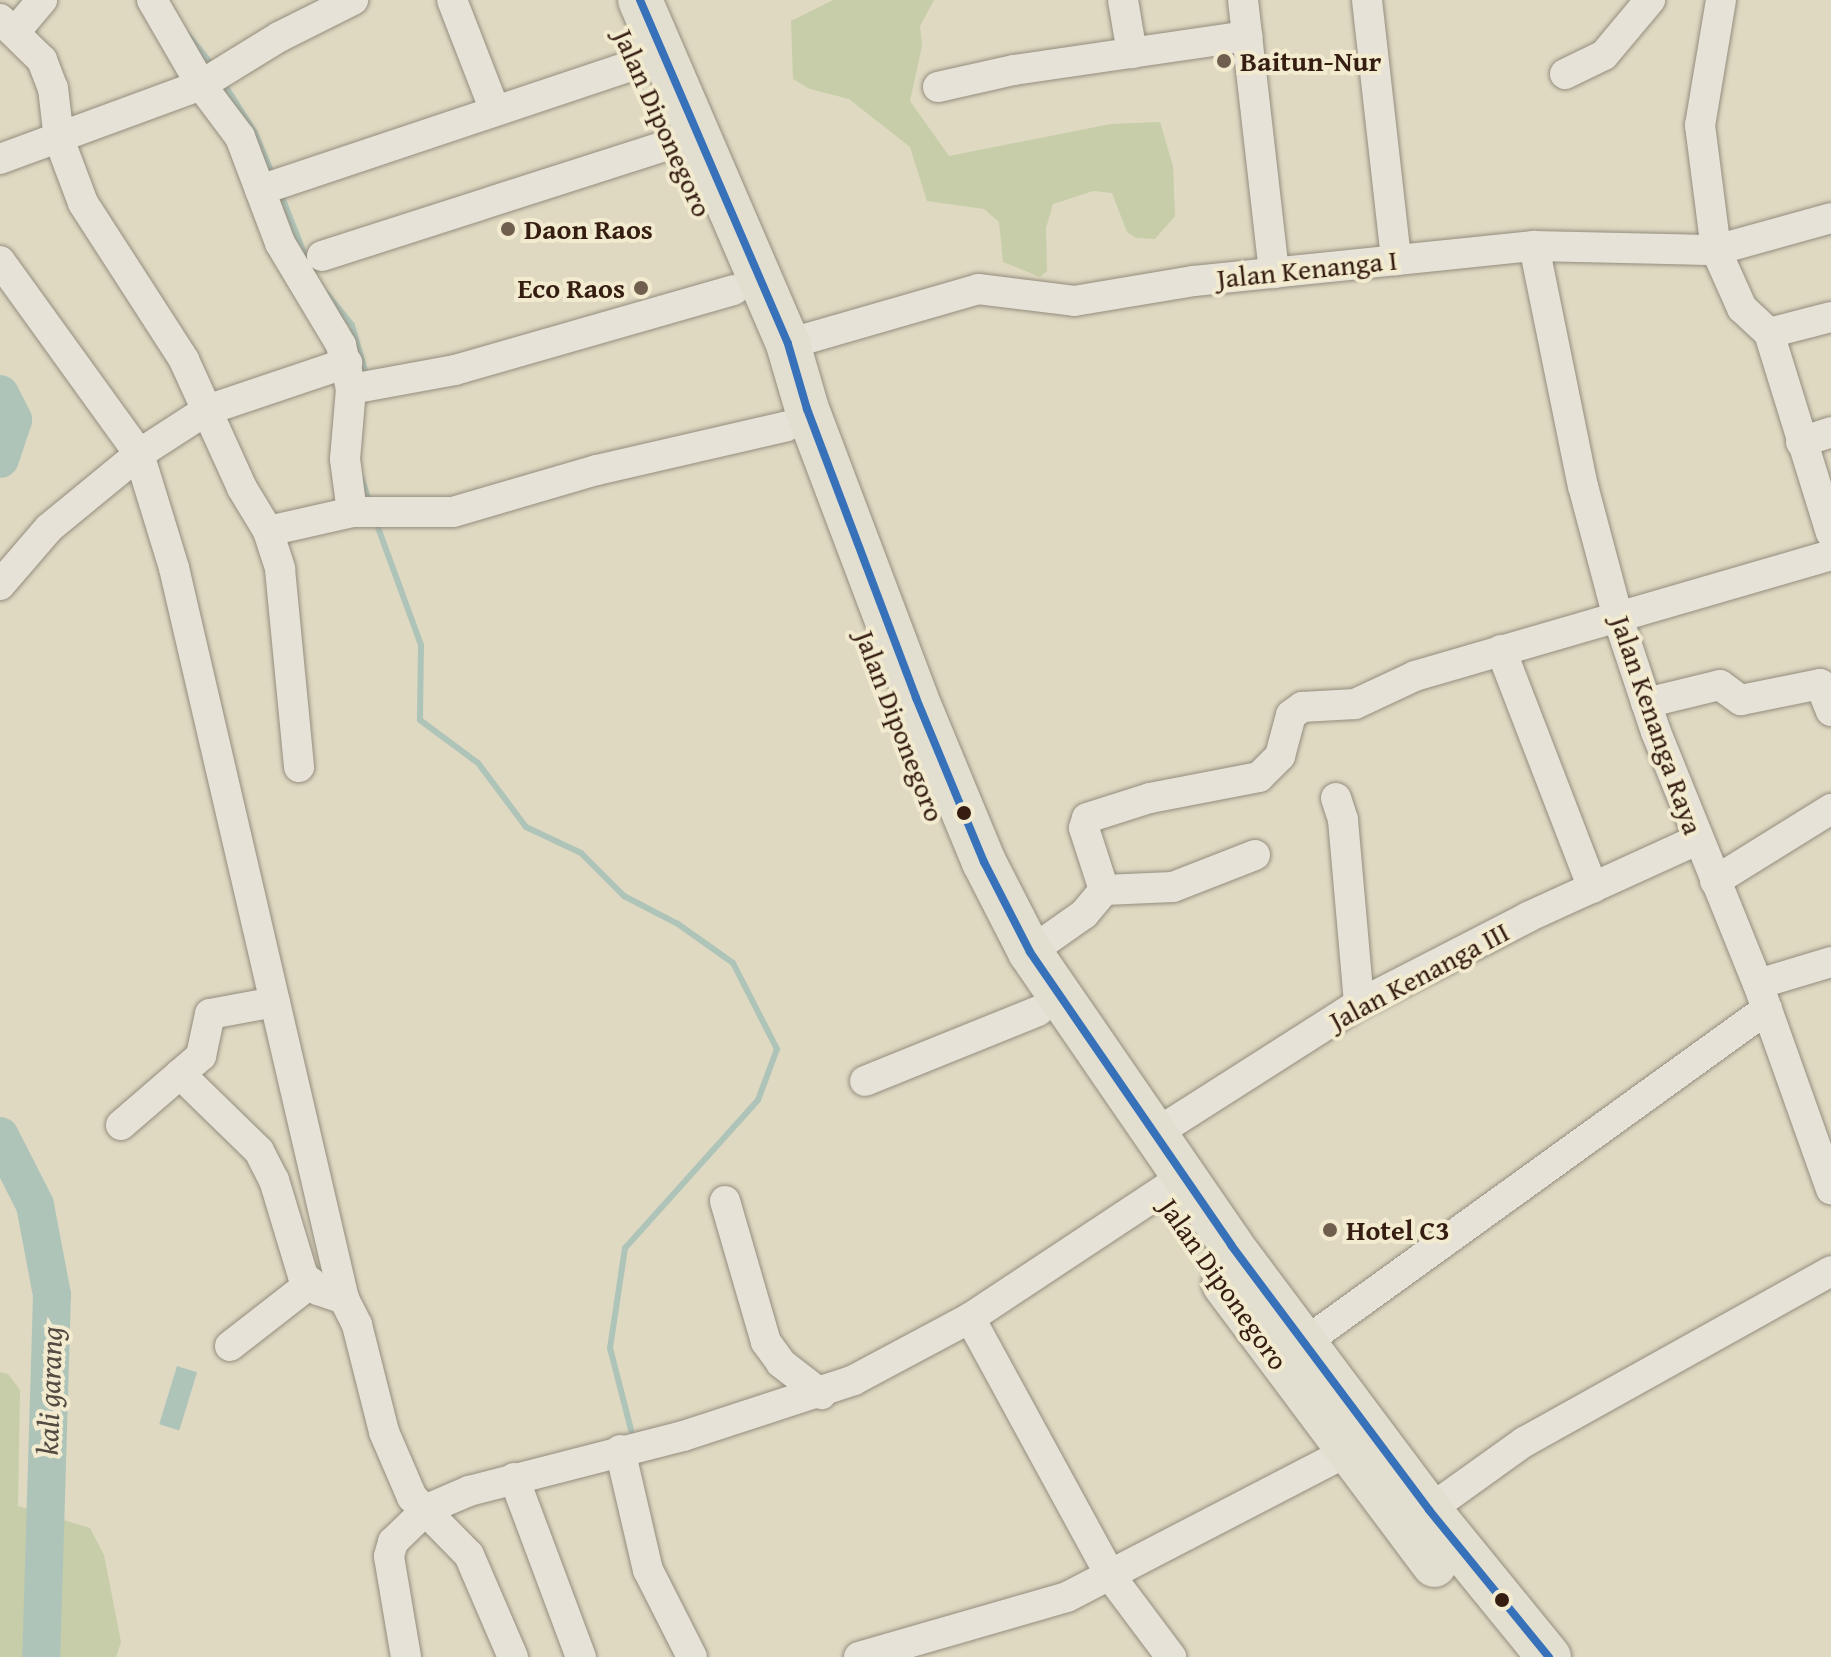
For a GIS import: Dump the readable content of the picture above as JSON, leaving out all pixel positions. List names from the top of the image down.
{
  "streets": {
    "highway": ["Jalan Diponegoro"],
    "street": ["Jalan Kenanga I", "Jalan Kenanga Raya", "Jalan Kenanga III"]
  },
  "crossings": [
    ["Jalan Diponegoro", "Jalan Kenanga I"],
    ["Jalan Diponegoro", "Jalan Kenanga III"],
    ["Jalan Kenanga I", "Jalan Kenanga Raya"],
    ["Jalan Kenanga Raya", "Jalan Kenanga III"]
  ],
  "water": ["kali garang"],
  "places": [
    "Baitun-Nur",
    "Daon Raos",
    "Eco Raos",
    "Hotel C3"
  ]
}
